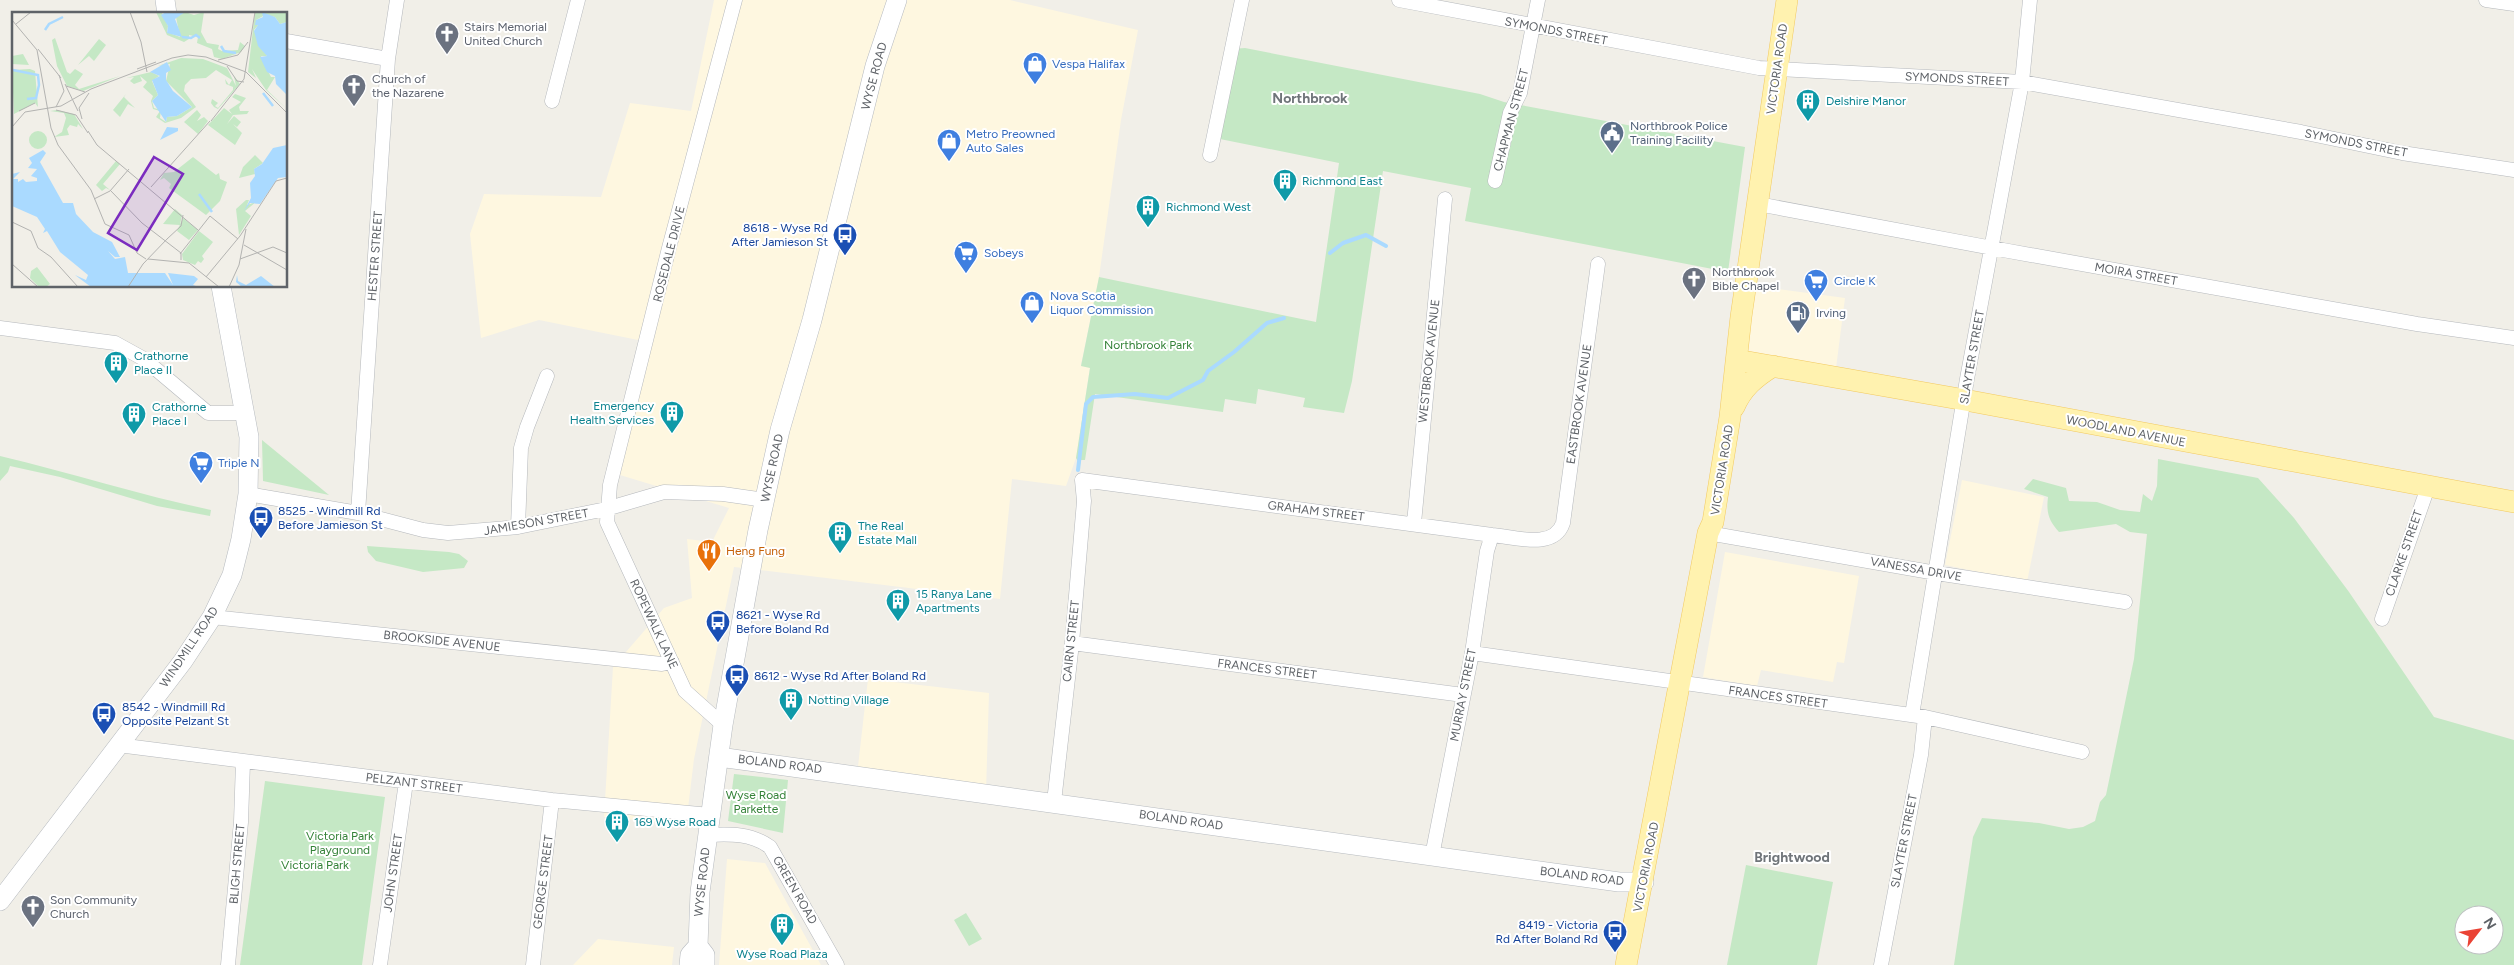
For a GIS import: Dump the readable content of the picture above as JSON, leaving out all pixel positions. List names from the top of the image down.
{
  "streets": {
    "main road": [
      "VICTORIA ROAD",
      "WYSE ROAD",
      "WOODLAND AVENUE",
      "WINDMILL ROAD",
      "BOLAND ROAD"
    ],
    "street": [
      "SYMONDS STREET",
      "CHAPMAN STREET",
      "ROSEDALE DRIVE",
      "HESTER STREET",
      "MOIRA STREET",
      "SLAYTER STREET",
      "WESTBROOK AVENUE",
      "EASTBROOK AVENUE",
      "GRAHAM STREET",
      "JAMIESON STREET",
      "CLARKE STREET",
      "VANESSA DRIVE",
      "ROPEWALK LANE",
      "BROOKSIDE AVENUE",
      "CAIRN STREET",
      "FRANCES STREET",
      "MURRAY STREET",
      "PELZANT STREET",
      "BLIGH STREET",
      "JOHN STREET",
      "GEORGE STREET",
      "GREEN ROAD"
    ]
  },
  "crossings": [
    ["SYMONDS STREET", "VICTORIA ROAD"],
    ["SYMONDS STREET", "CHAPMAN STREET"],
    ["SYMONDS STREET", "SLAYTER STREET"],
    ["VICTORIA ROAD", "MOIRA STREET"],
    ["VICTORIA ROAD", "WOODLAND AVENUE"],
    ["VICTORIA ROAD", "VANESSA DRIVE"],
    ["VICTORIA ROAD", "FRANCES STREET"],
    ["VICTORIA ROAD", "BOLAND ROAD"],
    ["WYSE ROAD", "JAMIESON STREET"],
    ["WYSE ROAD", "ROPEWALK LANE"],
    ["WYSE ROAD", "BOLAND ROAD"],
    ["WYSE ROAD", "PELZANT STREET"],
    ["WYSE ROAD", "GREEN ROAD"],
    ["ROSEDALE DRIVE", "JAMIESON STREET"],
    ["ROSEDALE DRIVE", "ROPEWALK LANE"],
    ["HESTER STREET", "JAMIESON STREET"],
    ["MOIRA STREET", "SLAYTER STREET"],
    ["SLAYTER STREET", "WOODLAND AVENUE"],
    ["SLAYTER STREET", "VANESSA DRIVE"],
    ["SLAYTER STREET", "FRANCES STREET"],
    ["WESTBROOK AVENUE", "GRAHAM STREET"],
    ["EASTBROOK AVENUE", "GRAHAM STREET"],
    ["WOODLAND AVENUE", "CLARKE STREET"],
    ["GRAHAM STREET", "CAIRN STREET"],
    ["GRAHAM STREET", "MURRAY STREET"],
    ["JAMIESON STREET", "ROPEWALK LANE"],
    ["JAMIESON STREET", "WINDMILL ROAD"],
    ["ROPEWALK LANE", "BROOKSIDE AVENUE"],
    ["BROOKSIDE AVENUE", "WINDMILL ROAD"],
    ["CAIRN STREET", "FRANCES STREET"],
    ["CAIRN STREET", "BOLAND ROAD"],
    ["WINDMILL ROAD", "PELZANT STREET"],
    ["FRANCES STREET", "MURRAY STREET"],
    ["MURRAY STREET", "BOLAND ROAD"],
    ["PELZANT STREET", "BLIGH STREET"],
    ["PELZANT STREET", "JOHN STREET"],
    ["PELZANT STREET", "GEORGE STREET"]
  ],
  "districts": ["Northbrook", "Brightwood"],
  "parks": [
    "Northbrook Park",
    "Wyse Road Parkette",
    "Victoria Park Playground",
    "Victoria Park"
  ],
  "places": {
    "church": [
      "Stairs Memorial United Church",
      "Church of the Nazarene",
      "Northbrook Bible Chapel",
      "Son Community Church"
    ],
    "shop": ["Vespa Halifax", "Metro Preowned Auto Sales", "Nova Scotia Liquor Commission"],
    "building": [
      "Delshire Manor",
      "Richmond East",
      "Richmond West",
      "Crathorne Place II",
      "Emergency Health Services",
      "Crathorne Place I",
      "The Real Estate Mall",
      "15 Ranya Lane Apartments",
      "Notting Village",
      "169 Wyse Road",
      "Wyse Road Plaza"
    ],
    "public building": ["Northbrook Police Training Facility"],
    "bus stop": [
      "8618 - Wyse Rd After Jamieson St",
      "8525 - Windmill Rd Before Jamieson St",
      "8621 - Wyse Rd Before Boland Rd",
      "8612 - Wyse Rd After Boland Rd",
      "8542 - Windmill Rd Opposite Pelzant St",
      "8419 - Victoria Rd After Boland Rd"
    ],
    "supermarket": ["Sobeys", "Circle K", "Triple N"],
    "fuel station": ["Irving"],
    "restaurant": ["Heng Fung"]
  },
  "north": "top right"
}
